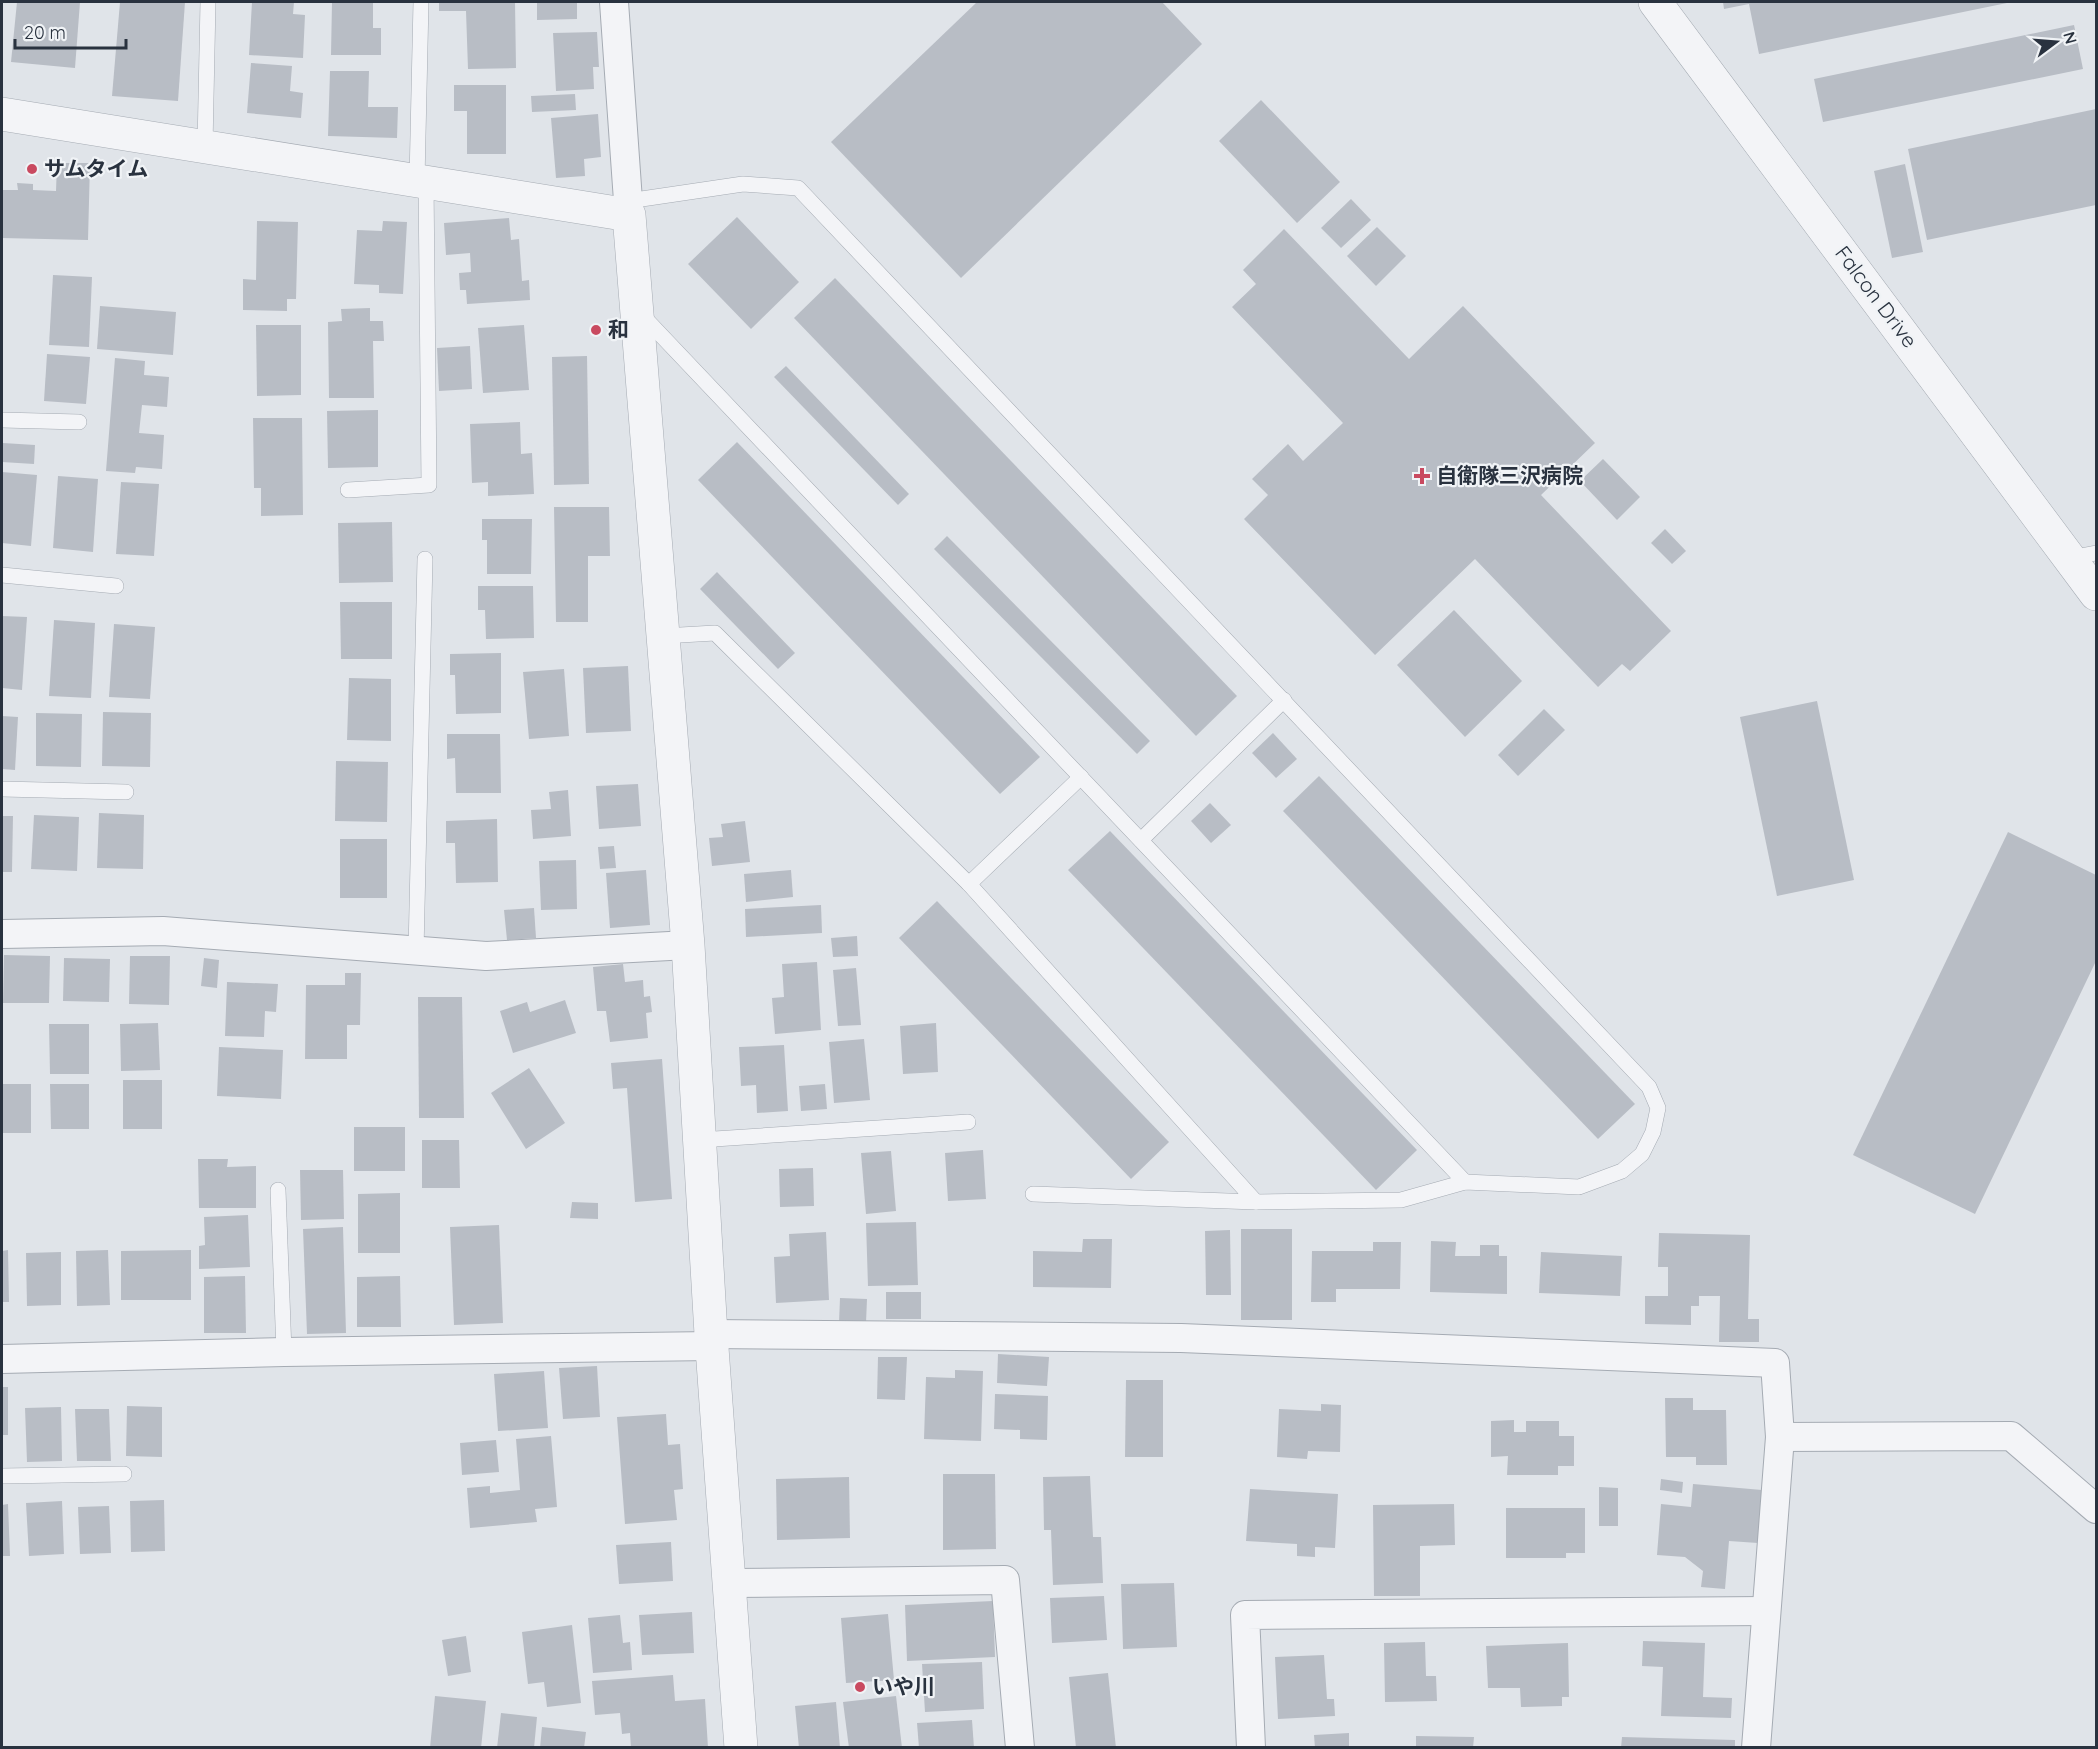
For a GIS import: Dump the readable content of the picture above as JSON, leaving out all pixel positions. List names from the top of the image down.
{
  "streets": {
    "street": ["Falcon Drive"]
  },
  "places": {
    "other": ["サムタイム", "和", "いや川"],
    "health": ["自衛隊三沢病院"]
  },
  "scale_bar": "20 m",
  "north": "right"
}
